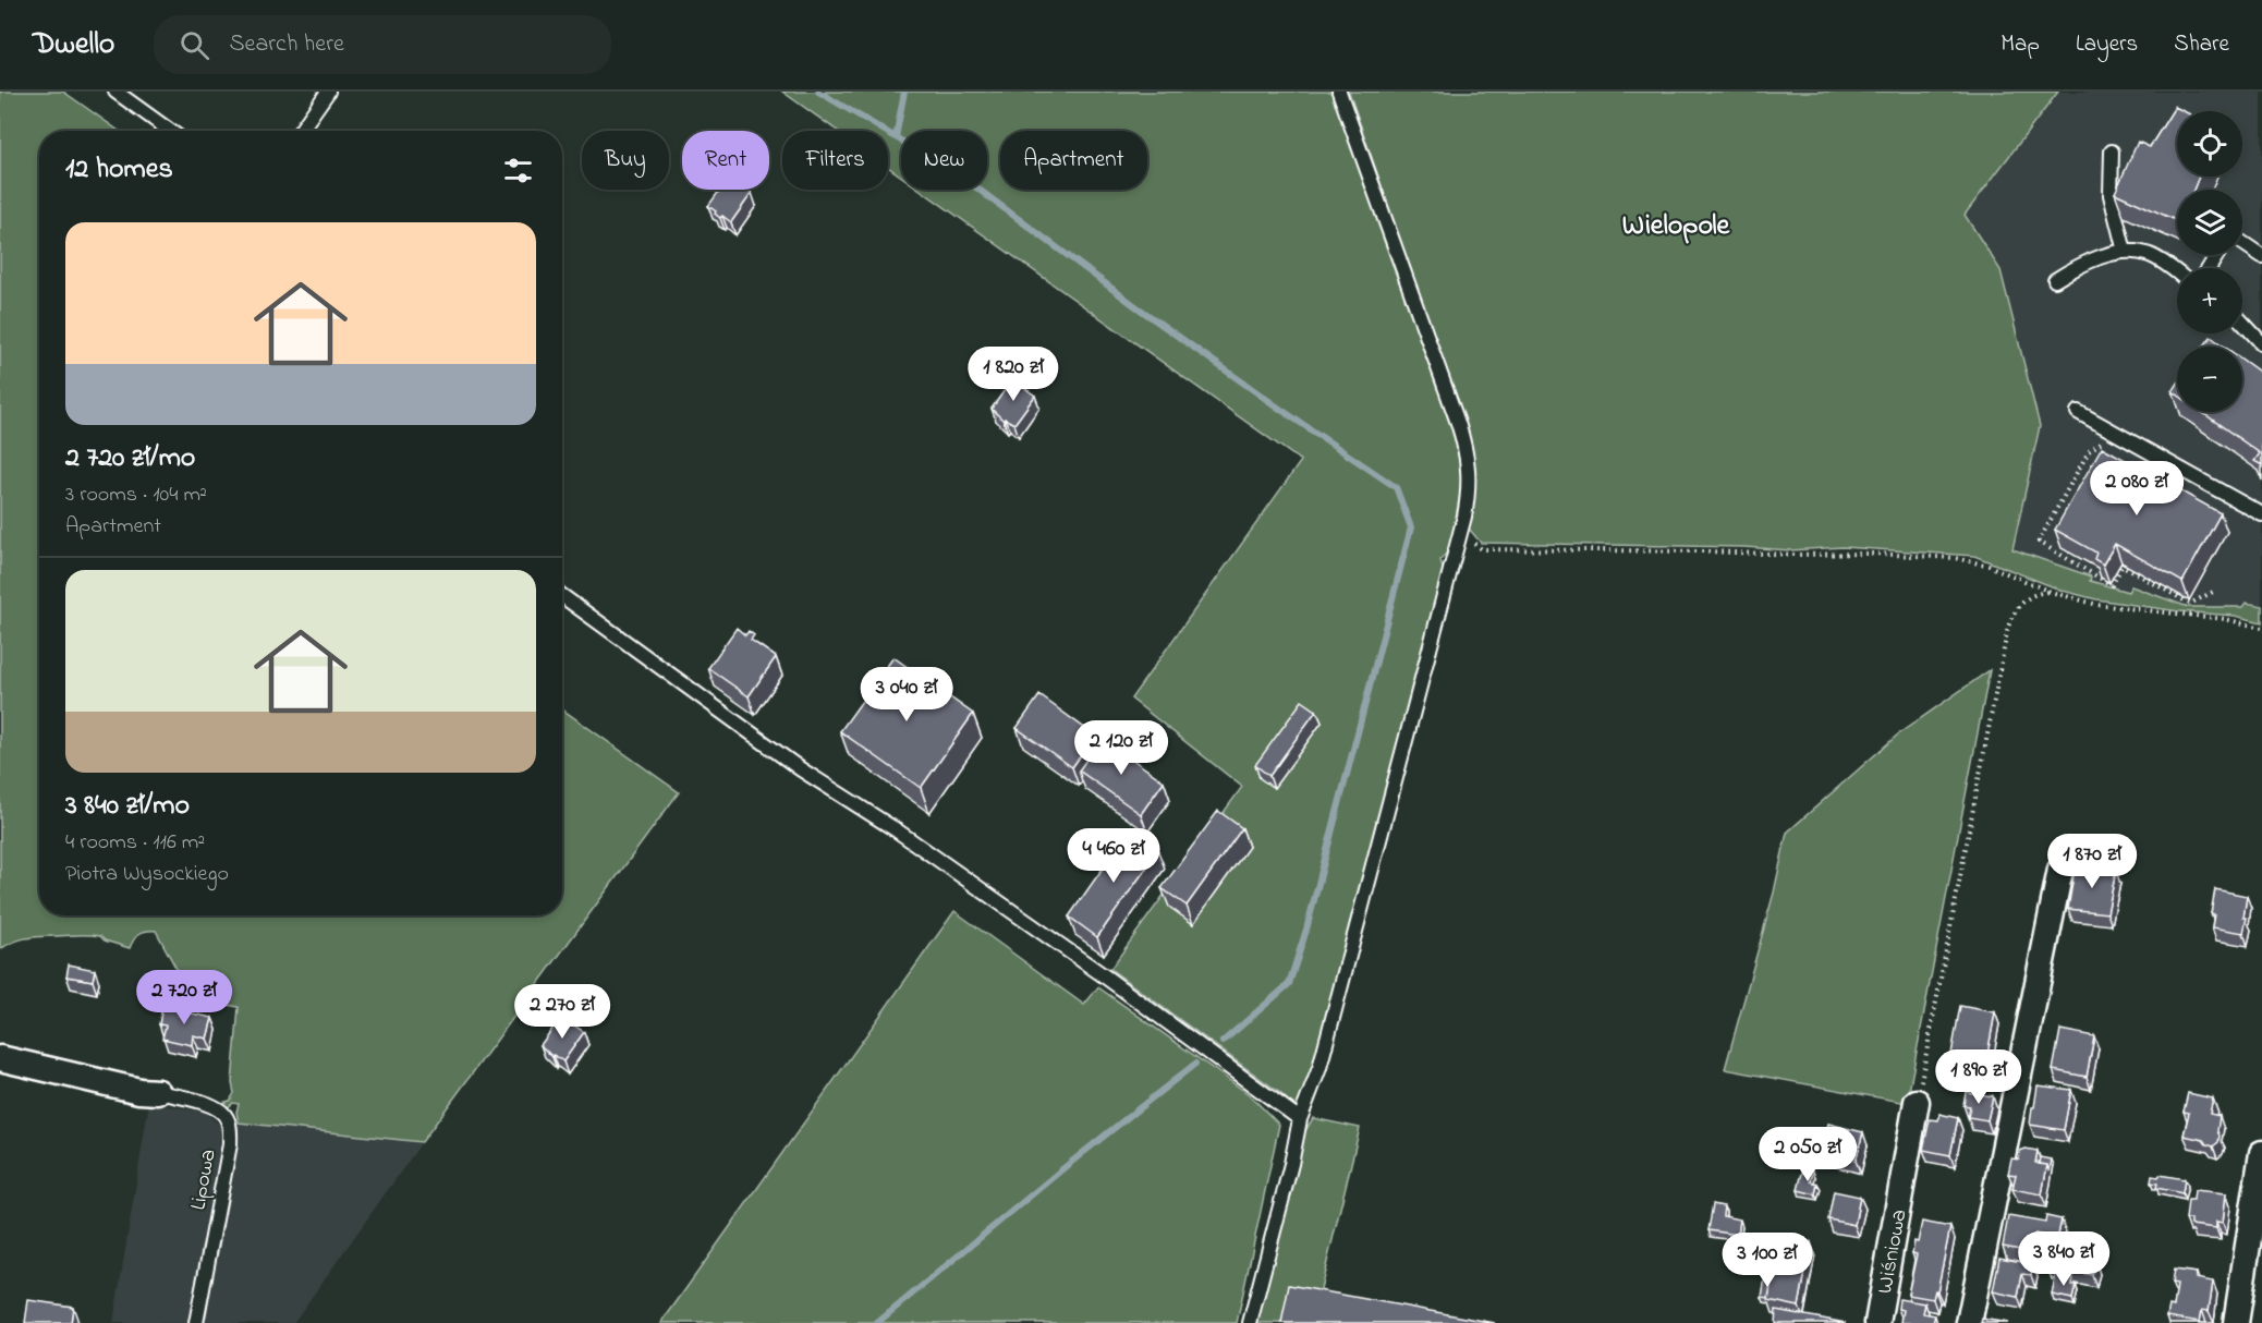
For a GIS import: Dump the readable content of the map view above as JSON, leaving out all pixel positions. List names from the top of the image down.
{
  "streets": {
    "street": ["Wiśniowa"],
    "lane": ["Lipowa"]
  },
  "districts": ["Wielopole"],
  "page": {
    "header": "Dwello",
    "search": "Search here",
    "nav": ["Map", "Layers", "Share"],
    "map_buttons": ["+", "−"],
    "chip": [
      "Buy",
      "Rent",
      "Filters",
      "New",
      "Apartment"
    ],
    "heading": "12 homes",
    "list": [
      {
        "name": "2 720 zł/mo",
        "note": "3 rooms · 104 m² · Apartment"
      },
      {
        "name": "3 840 zł/mo",
        "note": "4 rooms · 116 m² · Piotra Wysockiego"
      }
    ],
    "price": [
      "1 820 zł",
      "2 080 zł",
      "3 040 zł",
      "2 120 zł",
      "4 460 zł",
      "1 870 zł",
      "2 720 zł",
      "2 270 zł",
      "1 890 zł",
      "2 050 zł",
      "3 840 zł",
      "3 100 zł"
    ]
  }
}
